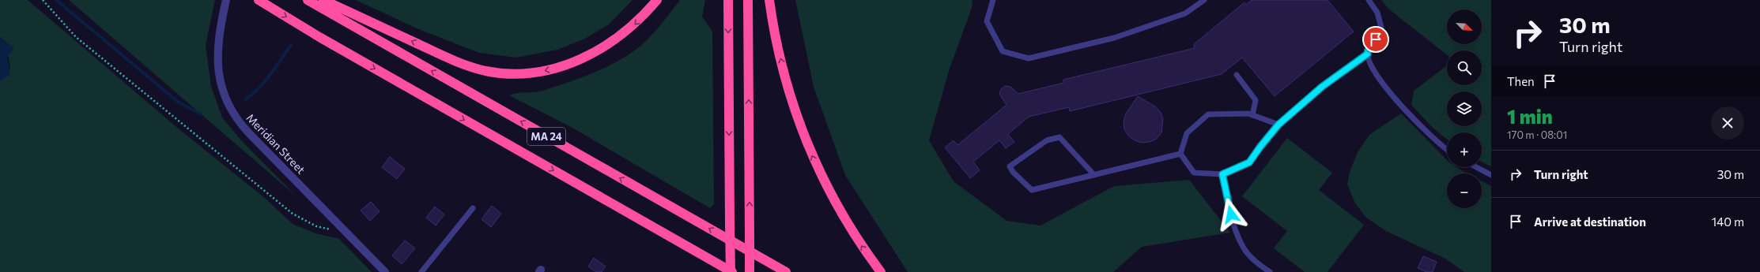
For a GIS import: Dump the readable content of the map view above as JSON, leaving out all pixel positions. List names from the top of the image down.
{
  "streets": {
    "highway": ["MA 24"],
    "street": ["Meridian Street"]
  },
  "north": "bottom right",
  "page": {
    "turn": ["30 m", "Turn right"],
    "map_buttons": ["+", "−"],
    "then": "Then",
    "heading": ["1 min", "170 m · 08:01"],
    "list": [
      {
        "name": "Turn right",
        "value": "30 m"
      },
      {
        "name": "Arrive at destination",
        "value": "140 m"
      }
    ]
  }
}
